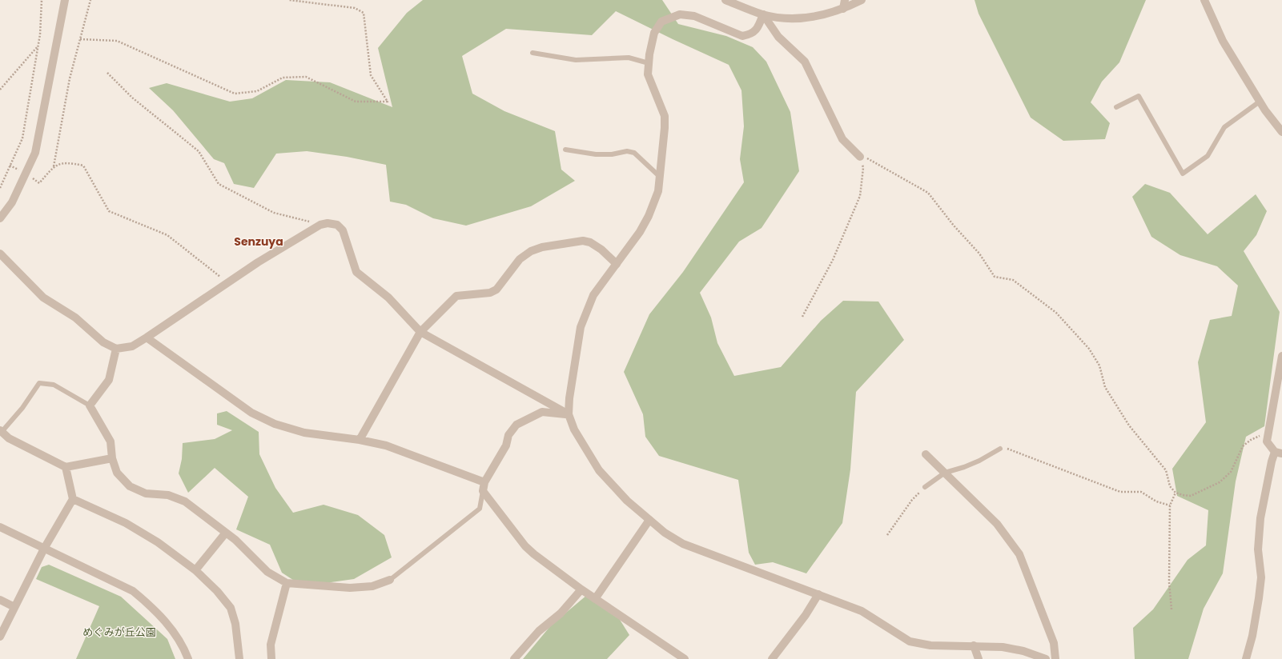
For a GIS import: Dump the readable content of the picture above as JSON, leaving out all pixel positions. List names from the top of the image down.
{
  "districts": ["Senzuya"],
  "parks": ["めぐみが丘公園"]
}
